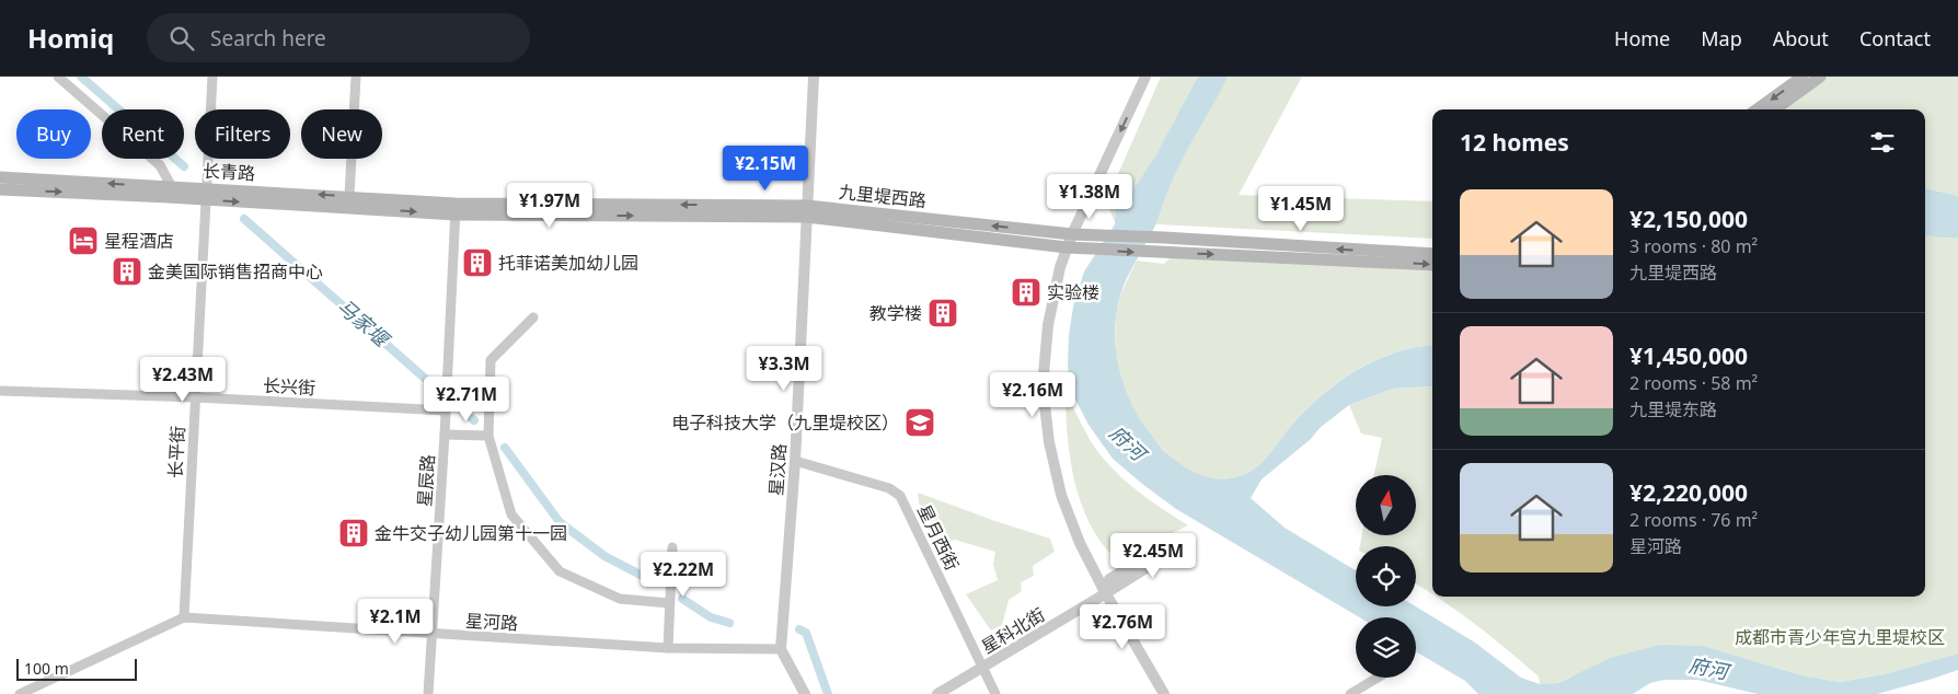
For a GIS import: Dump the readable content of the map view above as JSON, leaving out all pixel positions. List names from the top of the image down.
{
  "streets": {
    "main road": ["长青路", "九里堤西路"],
    "street": [
      "长兴街",
      "长平街",
      "星汉路",
      "星辰路",
      "星月西街",
      "星河路",
      "星科北街"
    ]
  },
  "crossings": [
    ["长青路", "九里堤西路"],
    ["长青路", "长平街"],
    ["长青路", "星辰路"],
    ["九里堤西路", "星汉路"],
    ["九里堤西路", "星辰路"],
    ["长兴街", "长平街"],
    ["长兴街", "星辰路"],
    ["长平街", "星河路"],
    ["星汉路", "星月西街"],
    ["星汉路", "星河路"],
    ["星辰路", "星河路"],
    ["星月西街", "星科北街"]
  ],
  "water": ["马家堰", "府河"],
  "parks": ["成都市青少年宫九里堤校区"],
  "places": {
    "hotel": ["星程酒店"],
    "building": [
      "托菲诺美加幼儿园",
      "金美国际销售招商中心",
      "实验楼",
      "教学楼",
      "金牛交子幼儿园第十一园"
    ],
    "school or university": ["电子科技大学（九里堤校区）"]
  },
  "scale_bar": "100 m",
  "north": "top",
  "page": {
    "header": "Homiq",
    "search": "Search here",
    "nav": [
      "Home",
      "Map",
      "About",
      "Contact"
    ],
    "chip": [
      "Buy",
      "Rent",
      "Filters",
      "New"
    ],
    "heading": "12 homes",
    "price": [
      "¥2.15M",
      "¥1.38M",
      "¥1.97M",
      "¥1.45M",
      "¥3.3M",
      "¥2.43M",
      "¥2.16M",
      "¥2.71M",
      "¥2.45M",
      "¥2.22M",
      "¥2.1M",
      "¥2.76M"
    ],
    "list": [
      {
        "name": "¥2,150,000",
        "note": "3 rooms · 80 m² · 九里堤西路"
      },
      {
        "name": "¥1,450,000",
        "note": "2 rooms · 58 m² · 九里堤东路"
      },
      {
        "name": "¥2,220,000",
        "note": "2 rooms · 76 m² · 星河路"
      }
    ],
    "scale": "100 m"
  }
}
